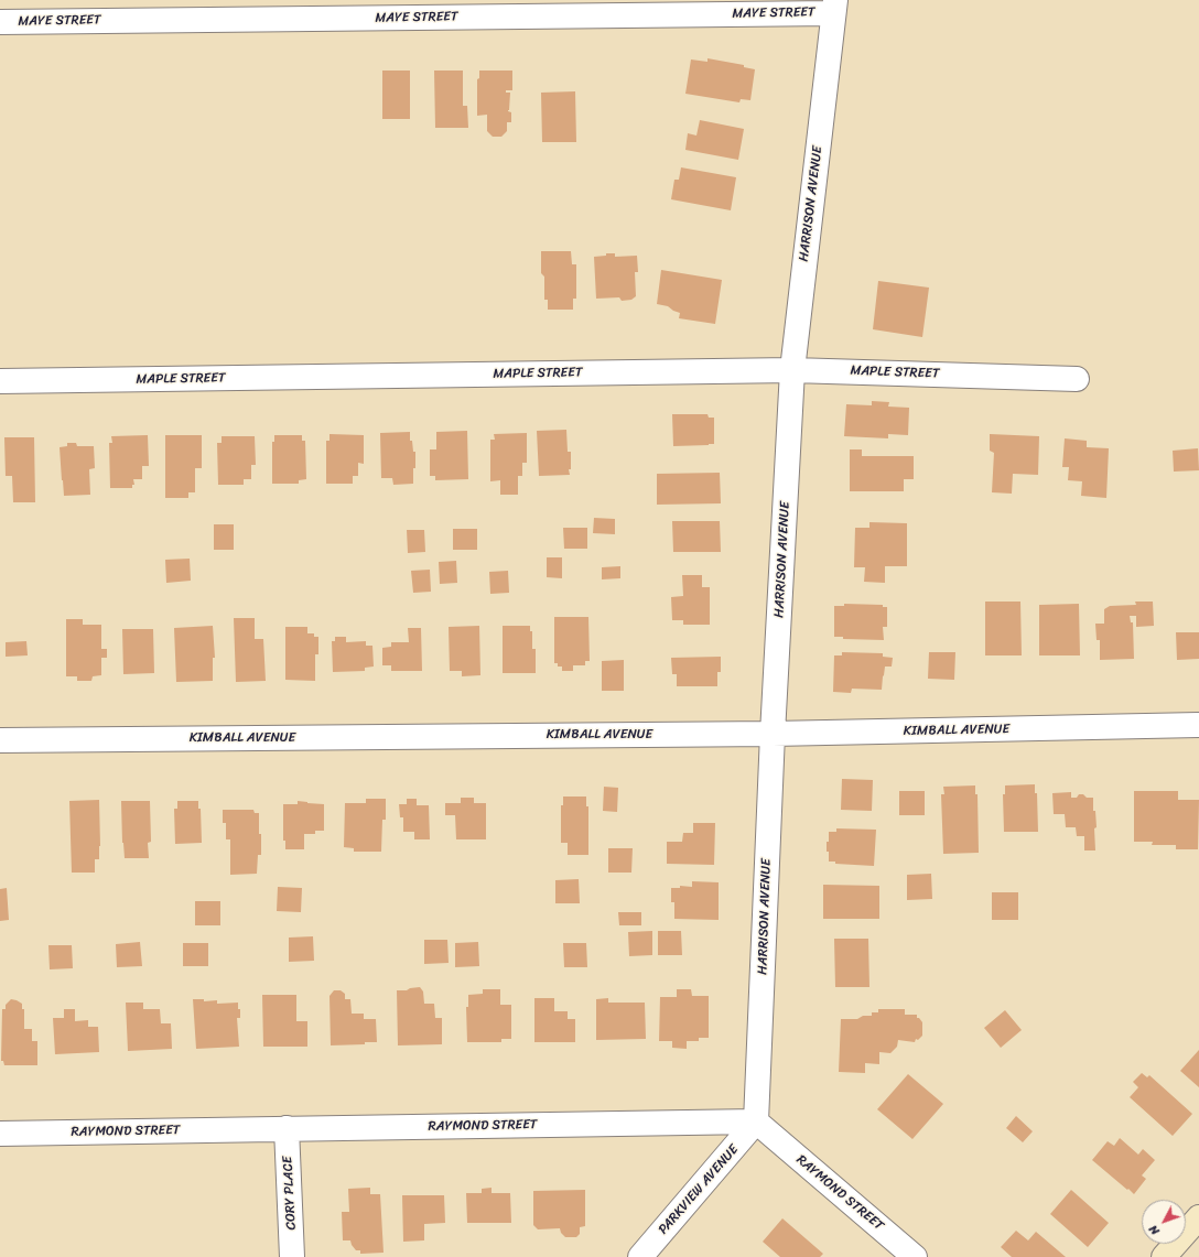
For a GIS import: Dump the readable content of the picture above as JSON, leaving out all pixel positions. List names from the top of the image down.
{
  "streets": {
    "street": [
      "MAYE STREET",
      "HARRISON AVENUE",
      "MAPLE STREET",
      "KIMBALL AVENUE",
      "RAYMOND STREET",
      "PARKVIEW AVENUE",
      "CORY PLACE"
    ]
  },
  "crossings": [
    ["MAYE STREET", "HARRISON AVENUE"],
    ["HARRISON AVENUE", "MAPLE STREET"],
    ["HARRISON AVENUE", "KIMBALL AVENUE"],
    ["HARRISON AVENUE", "RAYMOND STREET"],
    ["HARRISON AVENUE", "PARKVIEW AVENUE"],
    ["RAYMOND STREET", "PARKVIEW AVENUE"],
    ["RAYMOND STREET", "CORY PLACE"]
  ],
  "north": "bottom left"
}
